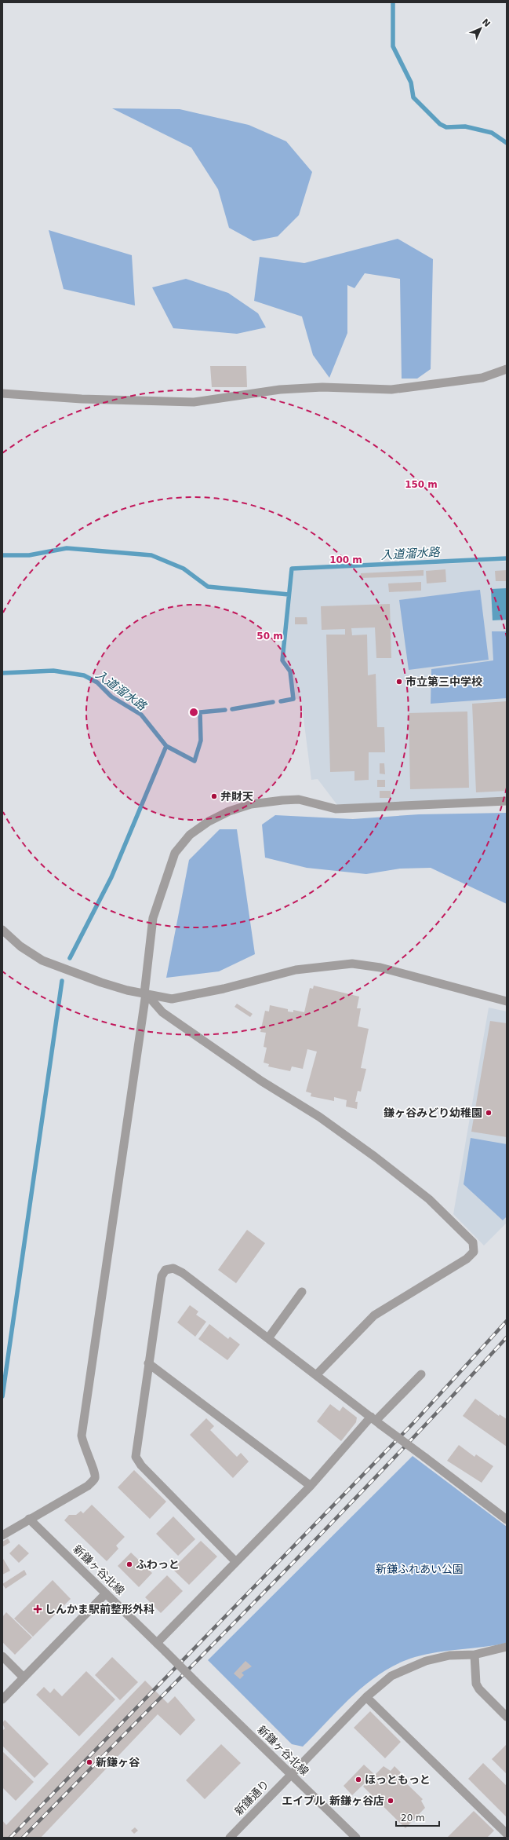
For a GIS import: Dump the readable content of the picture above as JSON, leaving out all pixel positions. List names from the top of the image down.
{
  "streets": {
    "street": ["新鎌ヶ谷北線", "新鎌通り"]
  },
  "crossings": [
    ["新鎌ヶ谷北線", "新鎌通り"]
  ],
  "water": ["入道溜水路"],
  "parks": ["新鎌ふれあい公園"],
  "places": {
    "other": [
      "市立第三中学校",
      "弁財天",
      "鎌ヶ谷みどり幼稚園",
      "ふわっと",
      "新鎌ヶ谷",
      "ほっともっと",
      "エイブル 新鎌ヶ谷店"
    ],
    "health": ["しんかま駅前整形外科"]
  },
  "scale_bar": "20 m",
  "north": "top right",
  "rings": ["150 m", "100 m", "50 m"]
}
